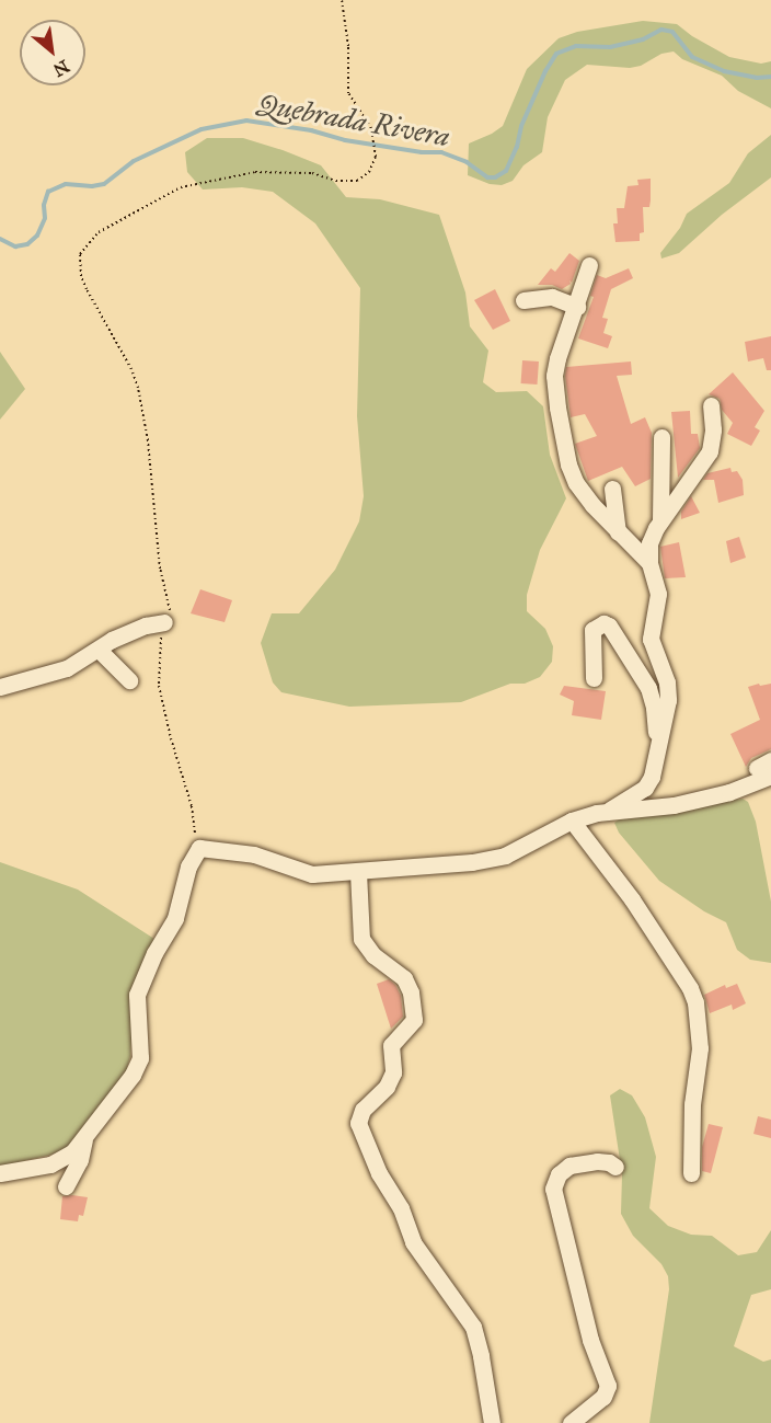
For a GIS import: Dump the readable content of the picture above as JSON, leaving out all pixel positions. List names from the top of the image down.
{
  "water": ["Quebrada Rivera"],
  "north": "bottom right"
}
